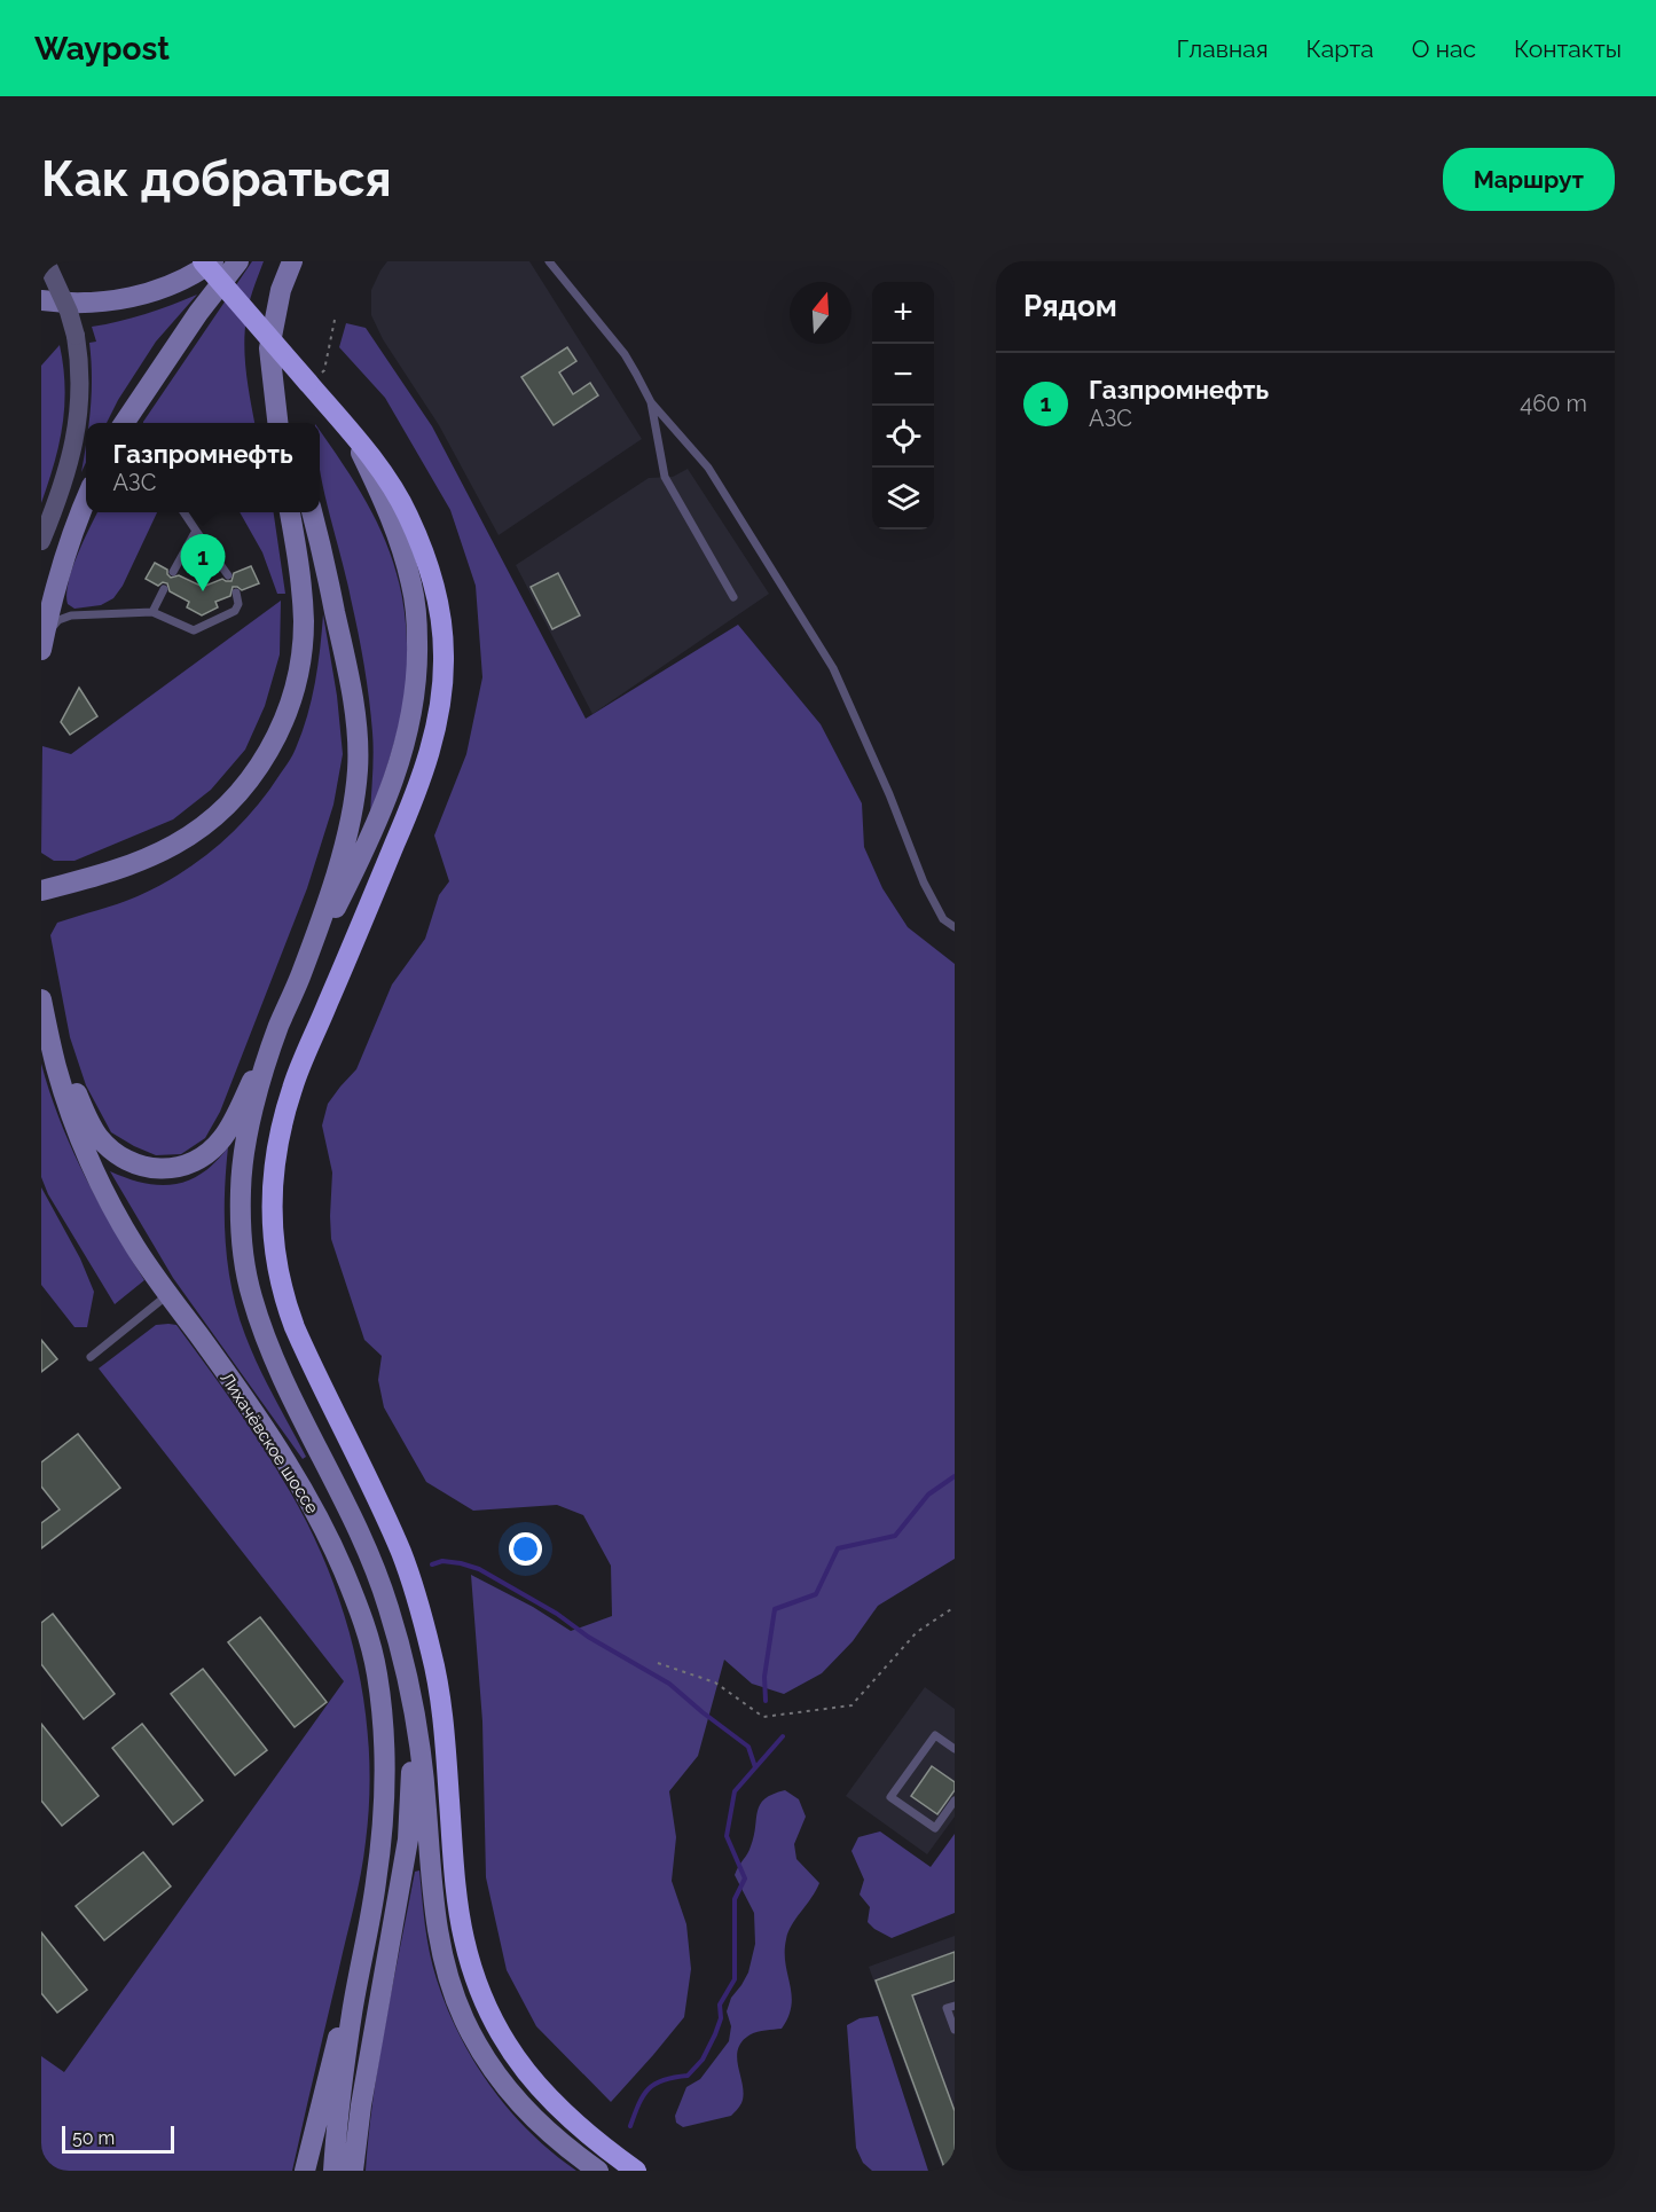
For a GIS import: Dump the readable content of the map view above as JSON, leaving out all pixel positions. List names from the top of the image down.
{
  "streets": {
    "main road": ["Лихачёвское шоссе"]
  },
  "scale_bar": "50 m",
  "north": "top",
  "page": {
    "header": "Waypost",
    "nav": [
      "Главная",
      "Карта",
      "О нас",
      "Контакты"
    ],
    "buttons": "Маршрут",
    "title": "Как добраться",
    "heading": "Рядом",
    "map_buttons": ["+", "−"],
    "list": [
      {
        "mark": "1",
        "name": "Газпромнефть",
        "note": "АЗС",
        "value": "460 m"
      }
    ],
    "popup": ["Газпромнефть", "АЗС"],
    "pins": "1",
    "scale": "50 m"
  }
}
